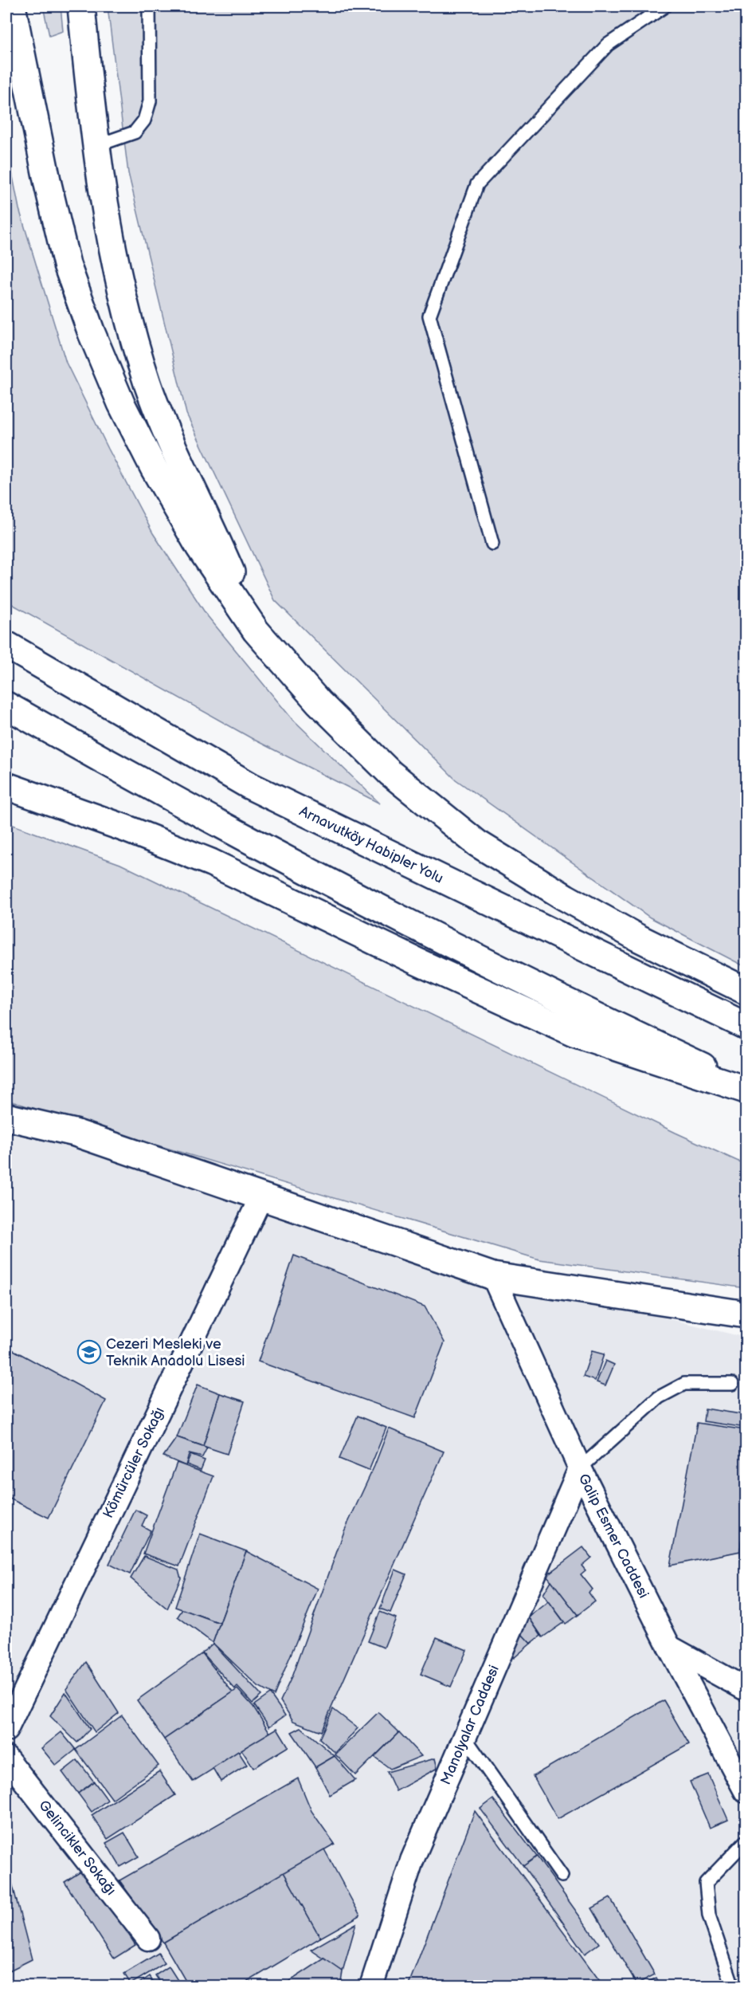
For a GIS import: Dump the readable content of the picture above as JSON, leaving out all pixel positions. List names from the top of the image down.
{
  "streets": {
    "main road": ["Arnavutköy Habipler Yolu"],
    "street": [
      "Kömürcüler Sokağı",
      "Galip Esmer Caddesi",
      "Manolyalar Caddesi",
      "Gelincikler Sokağı"
    ]
  },
  "crossings": [
    ["Galip Esmer Caddesi", "Manolyalar Caddesi"]
  ],
  "places": {
    "school or university": ["Cezeri Mesleki ve Teknik Anadolu Lisesi"]
  }
}
